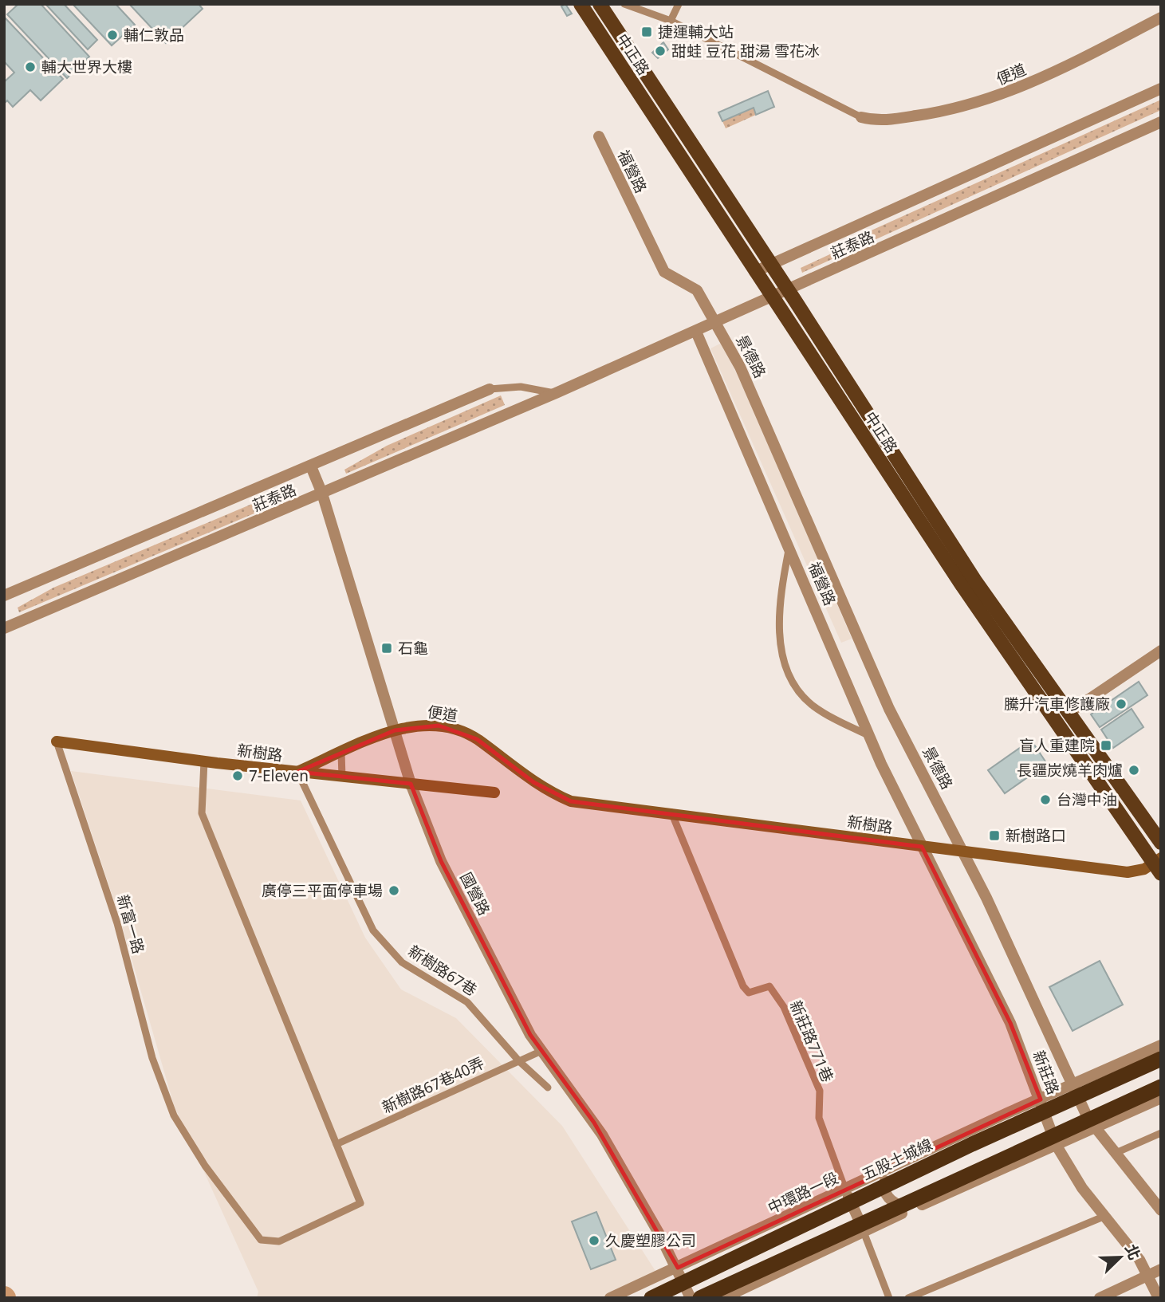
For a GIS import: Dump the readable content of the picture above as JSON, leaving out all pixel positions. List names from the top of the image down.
{
  "streets": {
    "highway": ["五股土城線"],
    "main road": ["中正路", "便道", "新樹路"],
    "street": [
      "福營路",
      "莊泰路",
      "景德路",
      "國營路",
      "新莊路",
      "中環路一段"
    ],
    "lane": [
      "新富一路",
      "新樹路67巷",
      "新莊路771巷",
      "新樹路67巷40弄"
    ]
  },
  "crossings": [
    ["中正路", "莊泰路"],
    ["中正路", "新樹路"],
    ["便道", "新樹路"],
    ["便道", "國營路"],
    ["便道", "新樹路67巷"],
    ["福營路", "莊泰路"],
    ["福營路", "景德路"],
    ["福營路", "新樹路"],
    ["福營路", "新莊路"],
    ["莊泰路", "景德路"],
    ["莊泰路", "國營路"],
    ["景德路", "新樹路"],
    ["景德路", "中環路一段"],
    ["新樹路", "國營路"],
    ["新樹路", "新富一路"],
    ["新樹路", "新樹路67巷"],
    ["新樹路", "新莊路771巷"],
    ["新樹路", "新莊路"],
    ["國營路", "新樹路67巷40弄"],
    ["國營路", "中環路一段"],
    ["新富一路", "新樹路67巷40弄"],
    ["新樹路67巷", "新樹路67巷40弄"],
    ["新莊路771巷", "中環路一段"],
    ["新莊路", "中環路一段"]
  ],
  "places": {
    "transit": [
      "捷運輔大站",
      "石龜",
      "盲人重建院",
      "新樹路口"
    ],
    "other": [
      "輔仁敦品",
      "甜蛙 豆花 甜湯 雪花冰",
      "輔大世界大樓",
      "騰升汽車修護廠",
      "長疆炭燒羊肉爐",
      "7-Eleven",
      "台灣中油",
      "廣停三平面停車場",
      "久慶塑膠公司"
    ]
  },
  "north": "top right"
}
